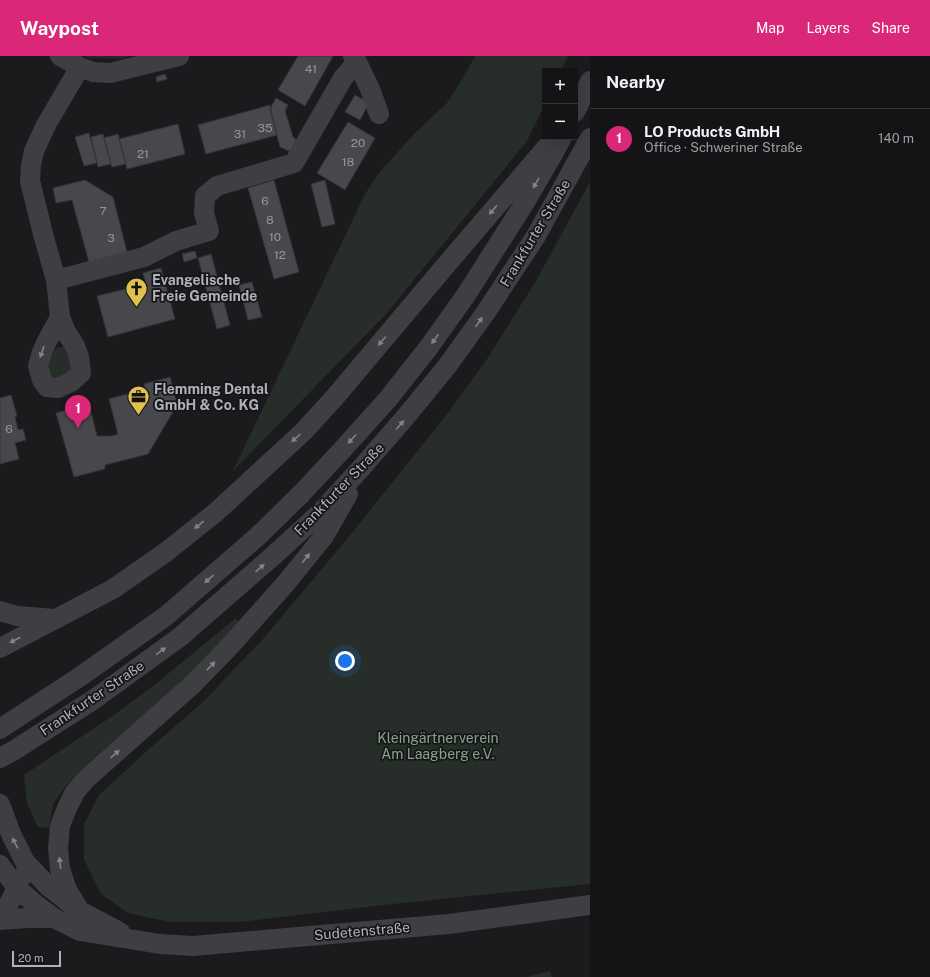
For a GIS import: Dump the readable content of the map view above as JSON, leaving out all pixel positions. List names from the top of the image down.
{
  "streets": {
    "street": ["Frankfurter Straße", "Sudetenstraße"]
  },
  "parks": ["Kleingärtnerverein Am Laagberg e.V."],
  "places": {
    "church": ["Evangelische Freie Gemeinde"],
    "office": ["Flemming Dental GmbH & Co. KG"]
  },
  "house_numbers": [
    "41",
    "35",
    "31",
    "20",
    "21",
    "18",
    "6",
    "7",
    "8",
    "10",
    "3",
    "12",
    "6"
  ],
  "scale_bar": "20 m",
  "page": {
    "header": "Waypost",
    "nav": ["Map", "Layers", "Share"],
    "heading": "Nearby",
    "map_buttons": ["+", "−"],
    "list": [
      {
        "mark": "1",
        "name": "LO Products GmbH",
        "note": "Office · Schweriner Straße",
        "value": "140 m"
      }
    ],
    "pins": "1",
    "scale": "20 m"
  }
}
